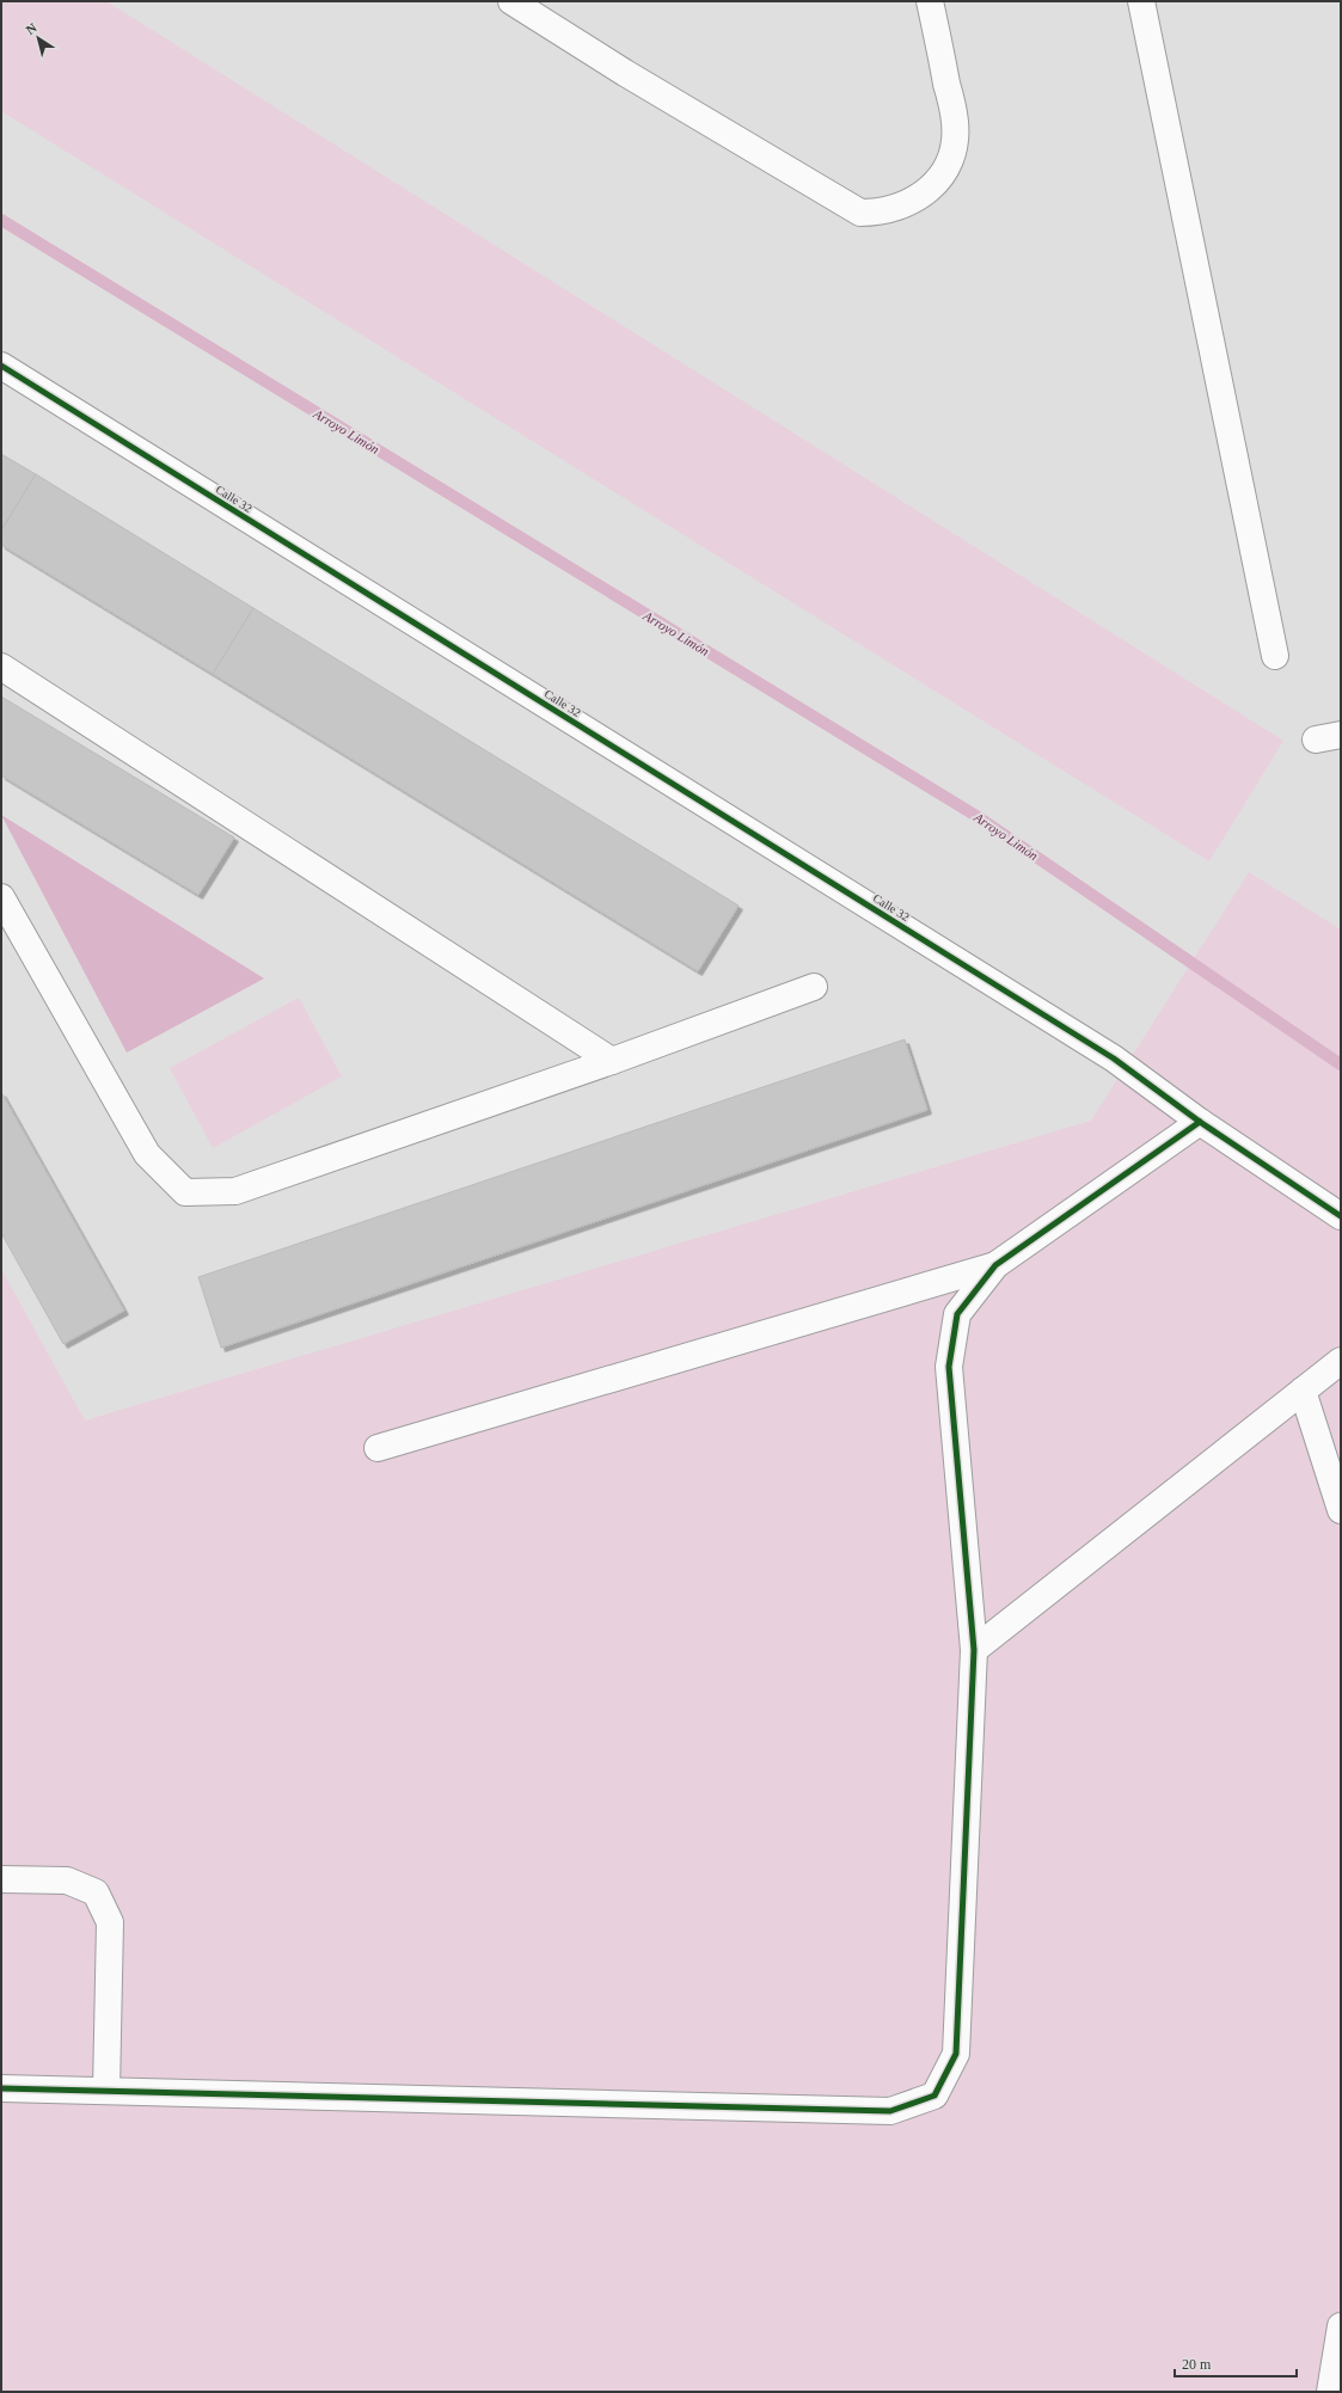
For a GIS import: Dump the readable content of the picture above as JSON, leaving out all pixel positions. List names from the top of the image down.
{
  "streets": {
    "street": ["Calle 32"]
  },
  "water": ["Arroyo Limón"],
  "scale_bar": "20 m",
  "north": "top left"
}
